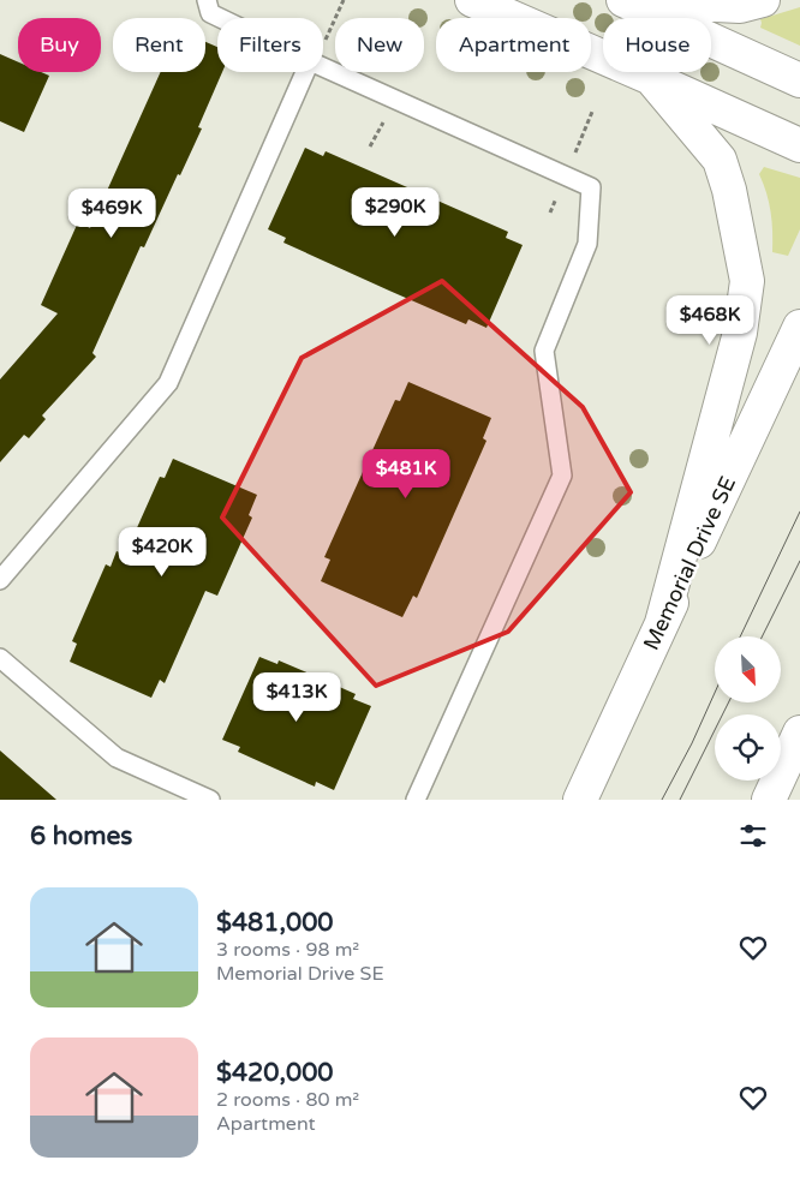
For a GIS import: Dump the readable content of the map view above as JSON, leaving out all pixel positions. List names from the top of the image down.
{
  "streets": {
    "main road": ["Memorial Drive SE"]
  },
  "north": "bottom right",
  "page": {
    "chip": [
      "Buy",
      "Rent",
      "Filters",
      "New",
      "Apartment",
      "House"
    ],
    "price": [
      "$290K",
      "$469K",
      "$468K",
      "$481K",
      "$420K",
      "$413K"
    ],
    "heading": "6 homes",
    "list": [
      {
        "name": "$481,000",
        "note": "3 rooms · 98 m² · Memorial Drive SE"
      },
      {
        "name": "$420,000",
        "note": "2 rooms · 80 m² · Apartment"
      }
    ]
  }
}
